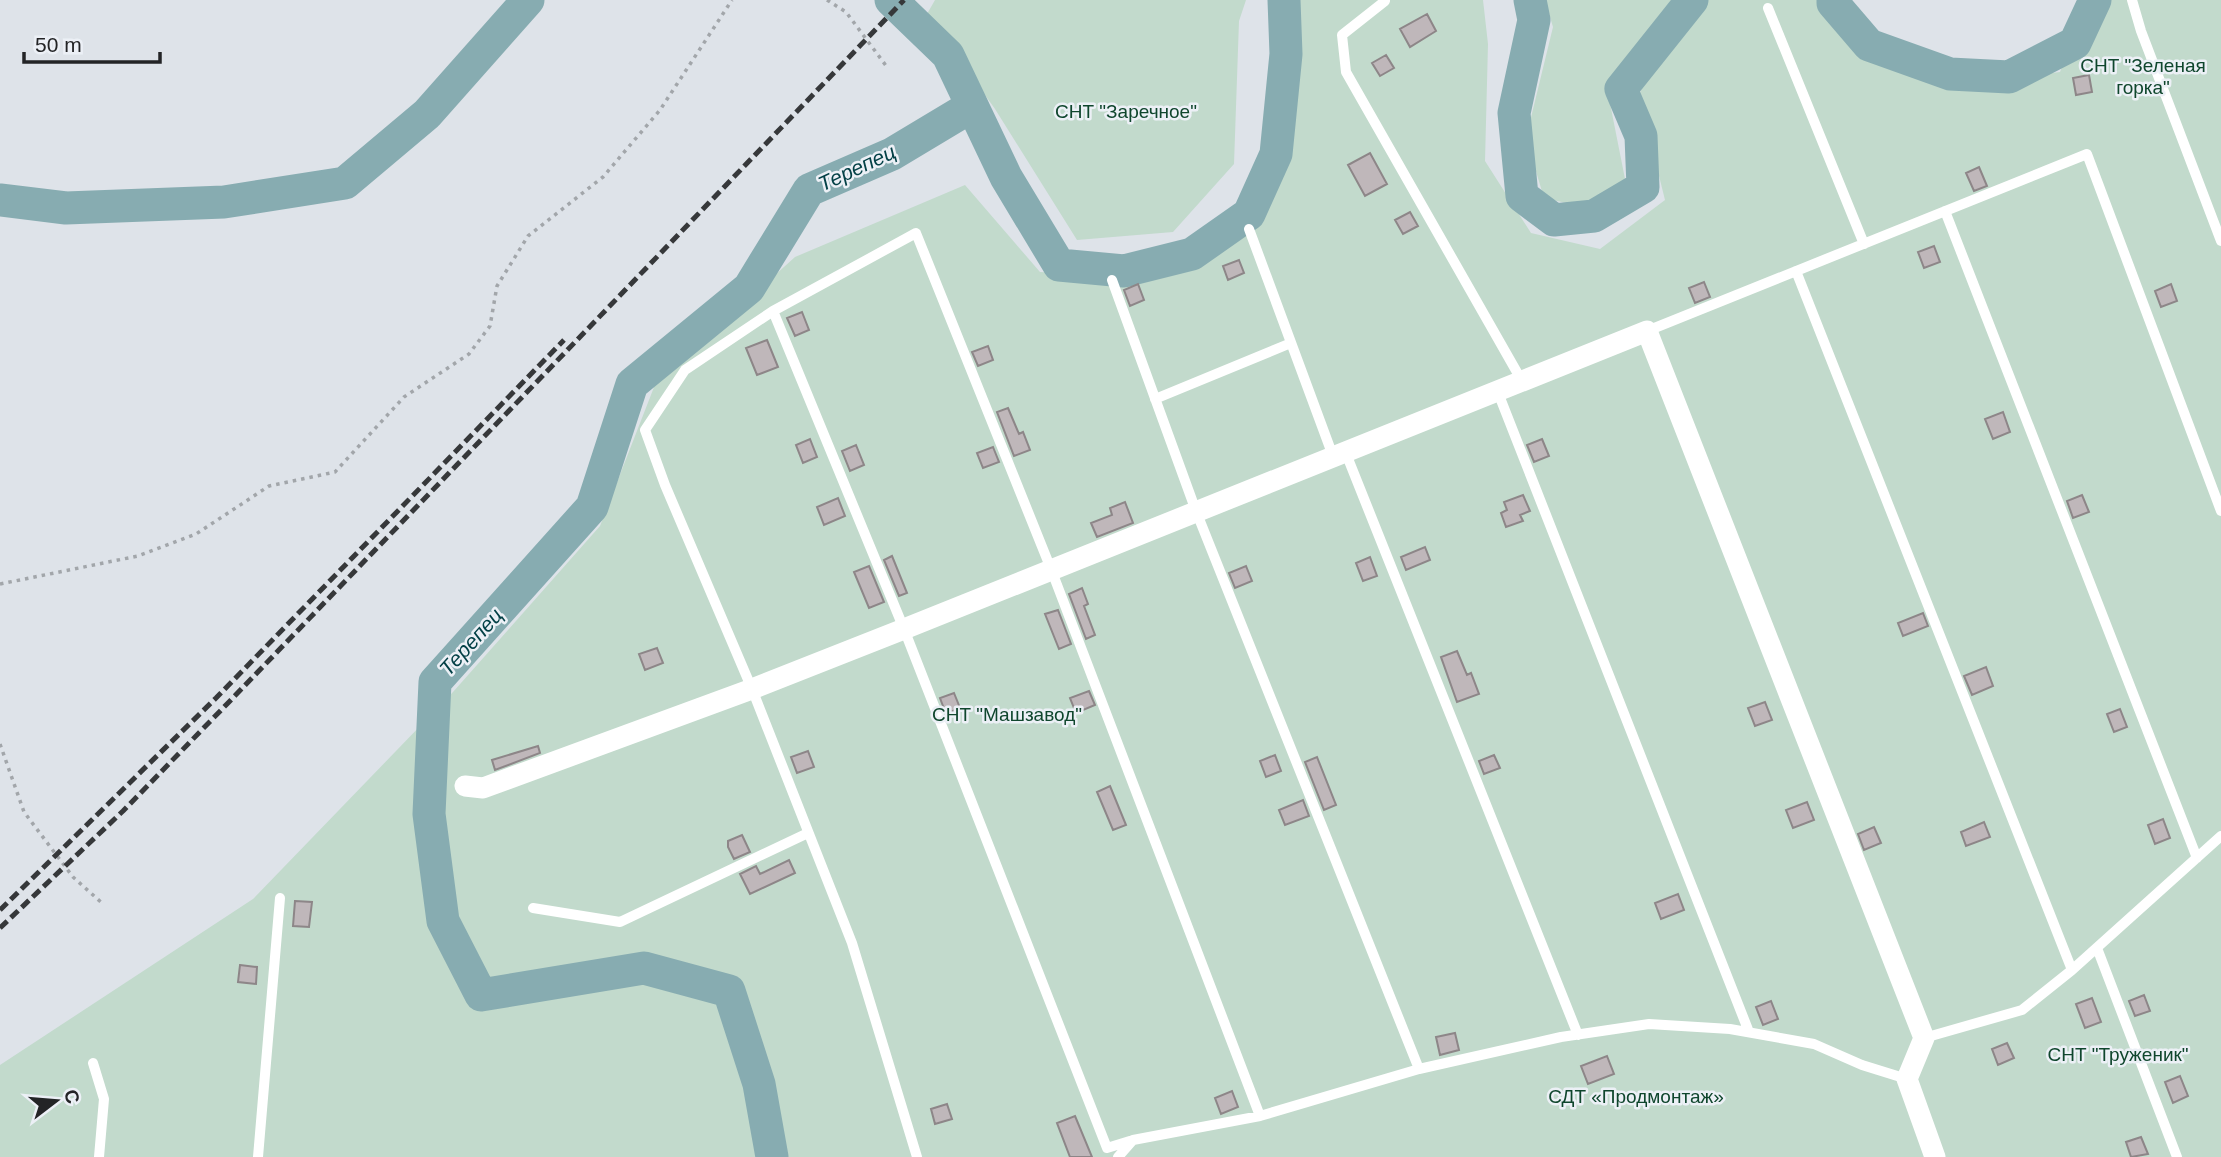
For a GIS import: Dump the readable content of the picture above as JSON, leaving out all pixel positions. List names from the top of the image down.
{
  "water": ["Терепец"],
  "parks": [
    "СНТ \"Зеленая горка\"",
    "СНТ \"Заречное\"",
    "СНТ \"Машзавод\"",
    "СНТ \"Труженик\"",
    "СДТ «Продмонтаж»"
  ],
  "scale_bar": "50 m",
  "north": "right"
}
